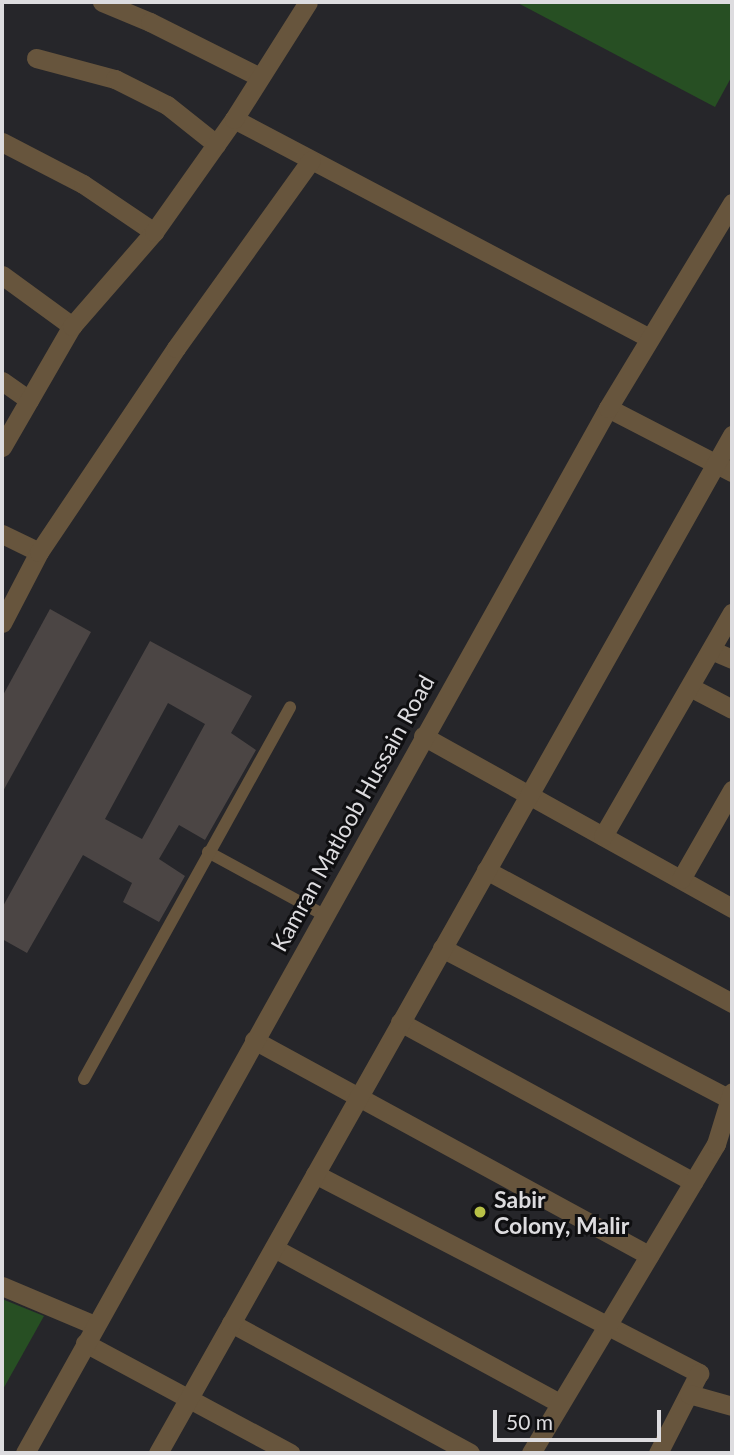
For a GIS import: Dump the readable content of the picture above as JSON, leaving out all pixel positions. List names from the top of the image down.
{
  "streets": {
    "street": ["Kamran Matloob Hussain Road"]
  },
  "places": ["Sabir Colony, Malir"],
  "scale_bar": "50 m"
}
